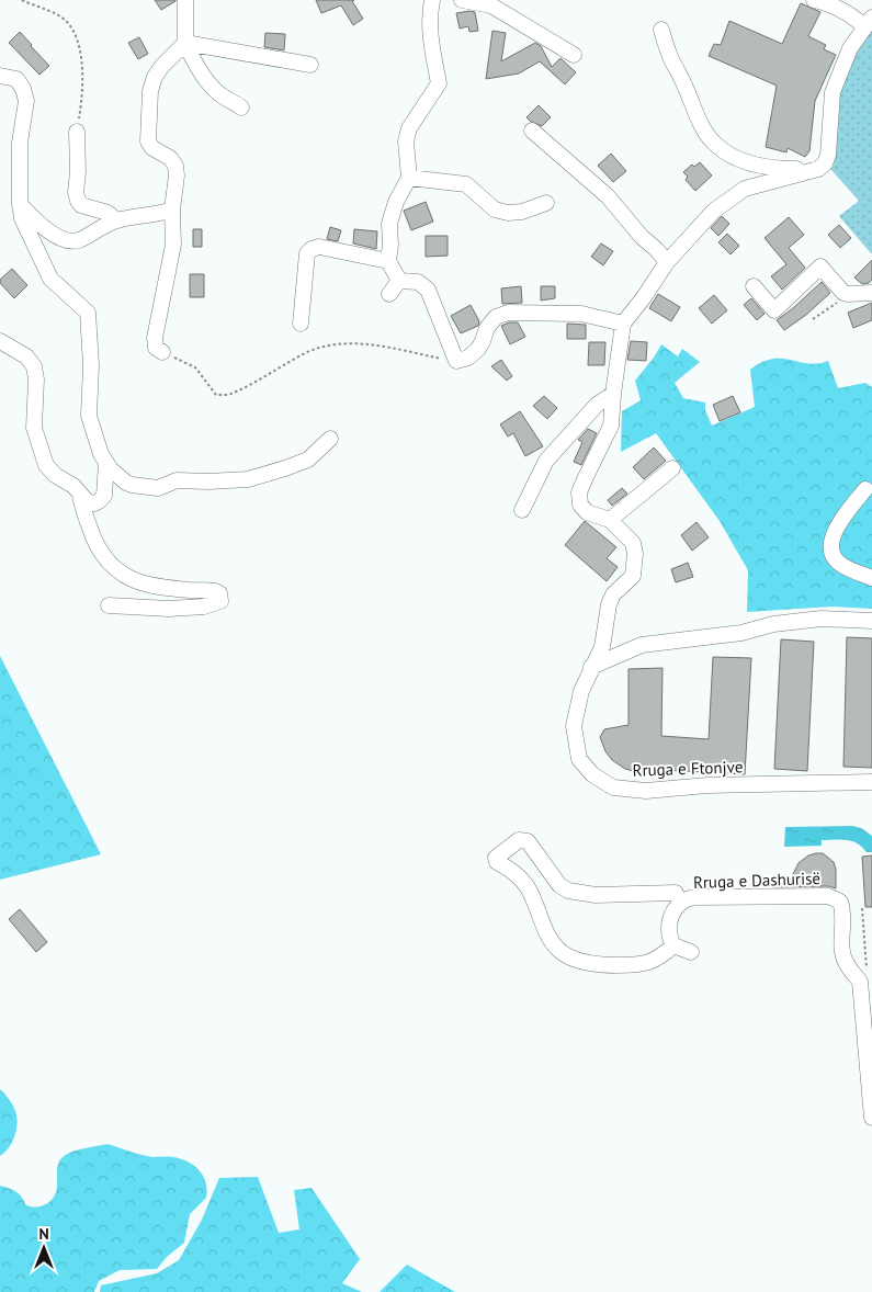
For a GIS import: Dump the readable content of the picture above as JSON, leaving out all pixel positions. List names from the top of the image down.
{
  "streets": {
    "street": ["Rruga e Ftonjve", "Rruga e Dashurisë"]
  },
  "north": "top"
}
